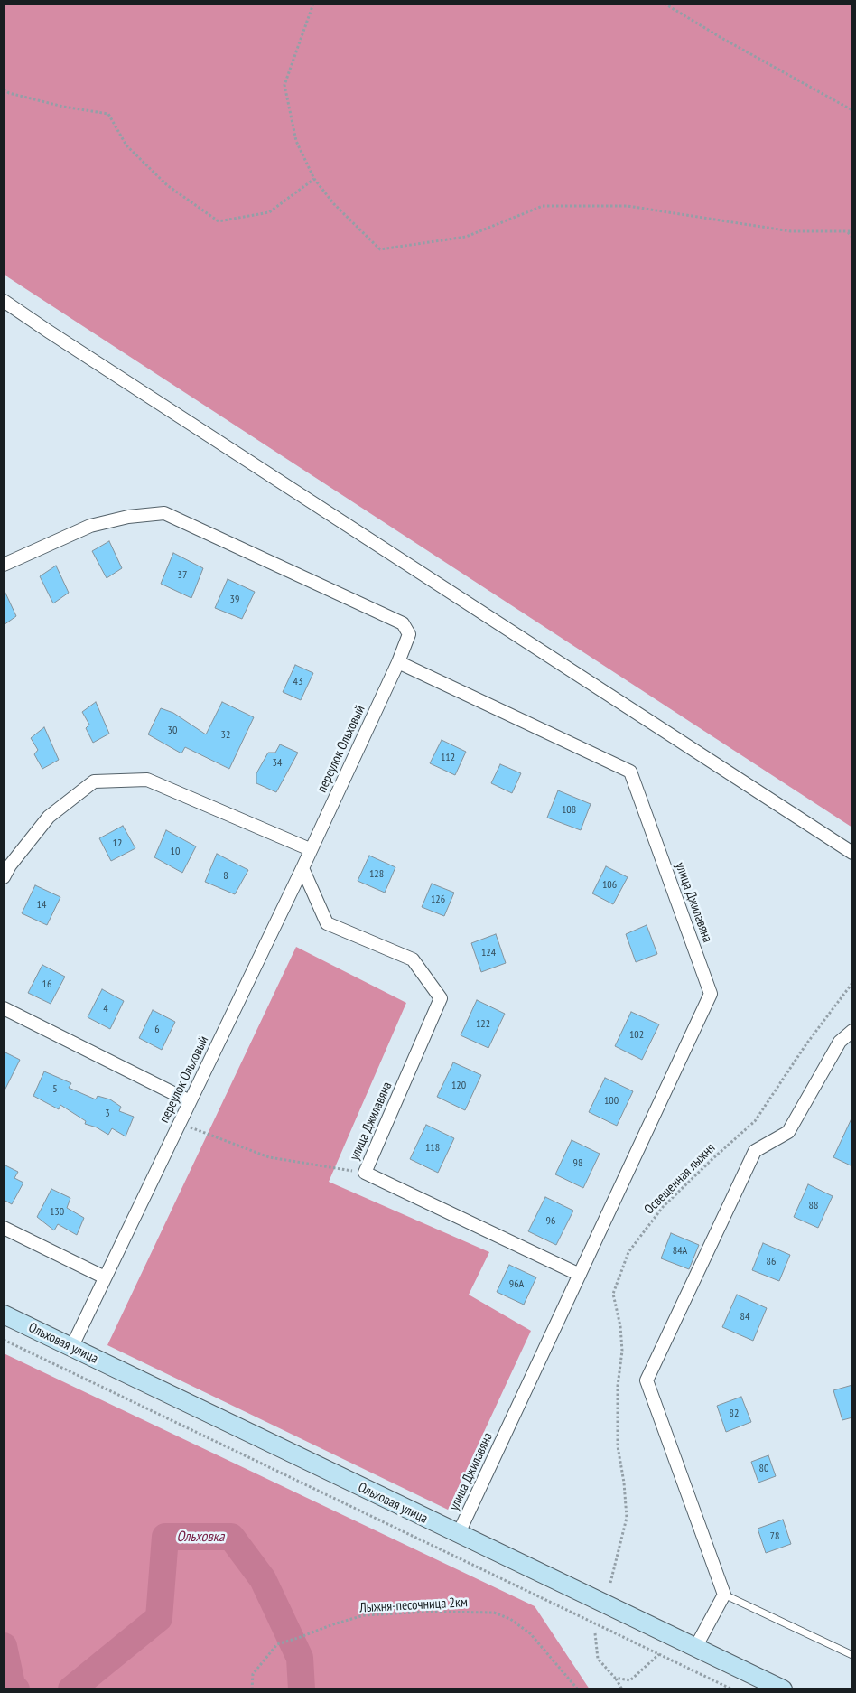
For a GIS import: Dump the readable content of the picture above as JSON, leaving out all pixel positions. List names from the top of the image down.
{
  "streets": {
    "main road": ["Ольховая улица"],
    "street": ["переулок Ольховый", "улица Джилавяна"],
    "path": ["Освещенная лыжня", "Лыжня-песочница 2км"]
  },
  "crossings": [
    ["переулок Ольховый", "улица Джилавяна"],
    ["переулок Ольховый", "Ольховая улица"],
    ["улица Джилавяна", "Ольховая улица"]
  ],
  "water": ["Ольховка"],
  "house_numbers": [
    "37",
    "39",
    "43",
    "30",
    "32",
    "112",
    "34",
    "108",
    "12",
    "10",
    "128",
    "8",
    "106",
    "126",
    "14",
    "124",
    "16",
    "4",
    "122",
    "6",
    "102",
    "120",
    "5",
    "100",
    "3",
    "118",
    "98",
    "88",
    "130",
    "96",
    "84А",
    "86",
    "96А",
    "84",
    "82",
    "80",
    "78"
  ]
}
